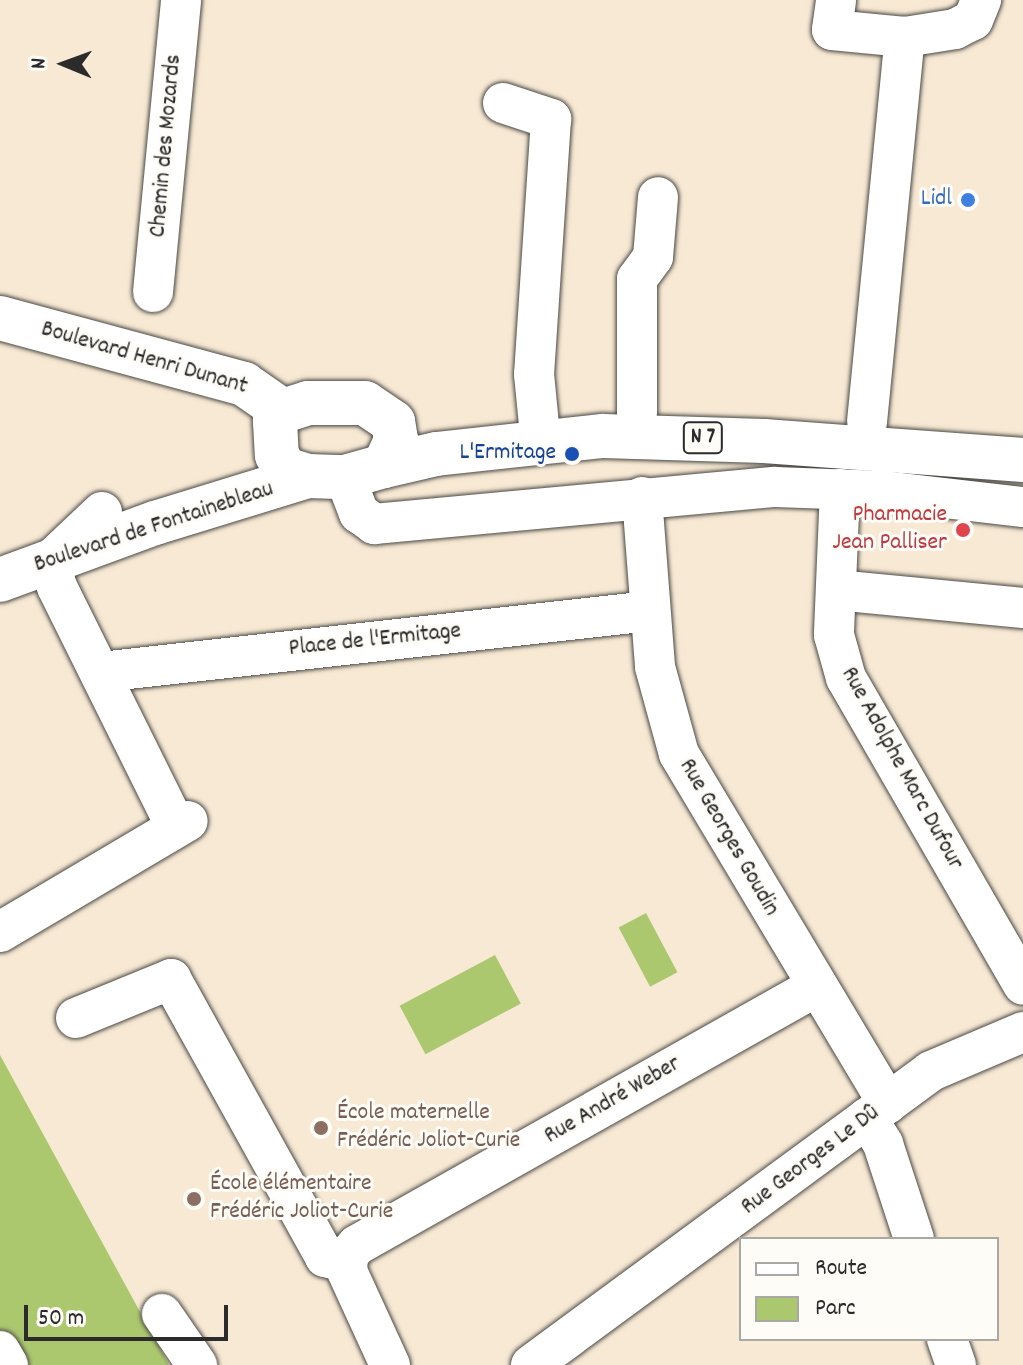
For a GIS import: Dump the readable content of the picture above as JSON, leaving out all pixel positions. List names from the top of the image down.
{
  "streets": {
    "main road": ["Boulevard Henri Dunant", "N 7", "Boulevard de Fontainebleau"],
    "street": [
      "Chemin des Mozards",
      "Place de l'Ermitage",
      "Rue Adolphe Marc Dufour",
      "Rue Georges Goudin",
      "Rue André Weber",
      "Rue Georges Le Dû"
    ]
  },
  "crossings": [
    ["Boulevard Henri Dunant", "N 7"],
    ["N 7", "Boulevard de Fontainebleau"],
    ["Place de l'Ermitage", "Rue Georges Goudin"],
    ["Rue Georges Goudin", "Rue André Weber"],
    ["Rue Georges Goudin", "Rue Georges Le Dû"]
  ],
  "places": [
    "Lidl",
    "L'Ermitage",
    "Pharmacie Jean Palliser",
    "École maternelle Frédéric Joliot-Curie",
    "École élémentaire Frédéric Joliot-Curie"
  ],
  "legend": ["Route", "Parc"],
  "scale_bar": "50 m",
  "north": "left"
}
